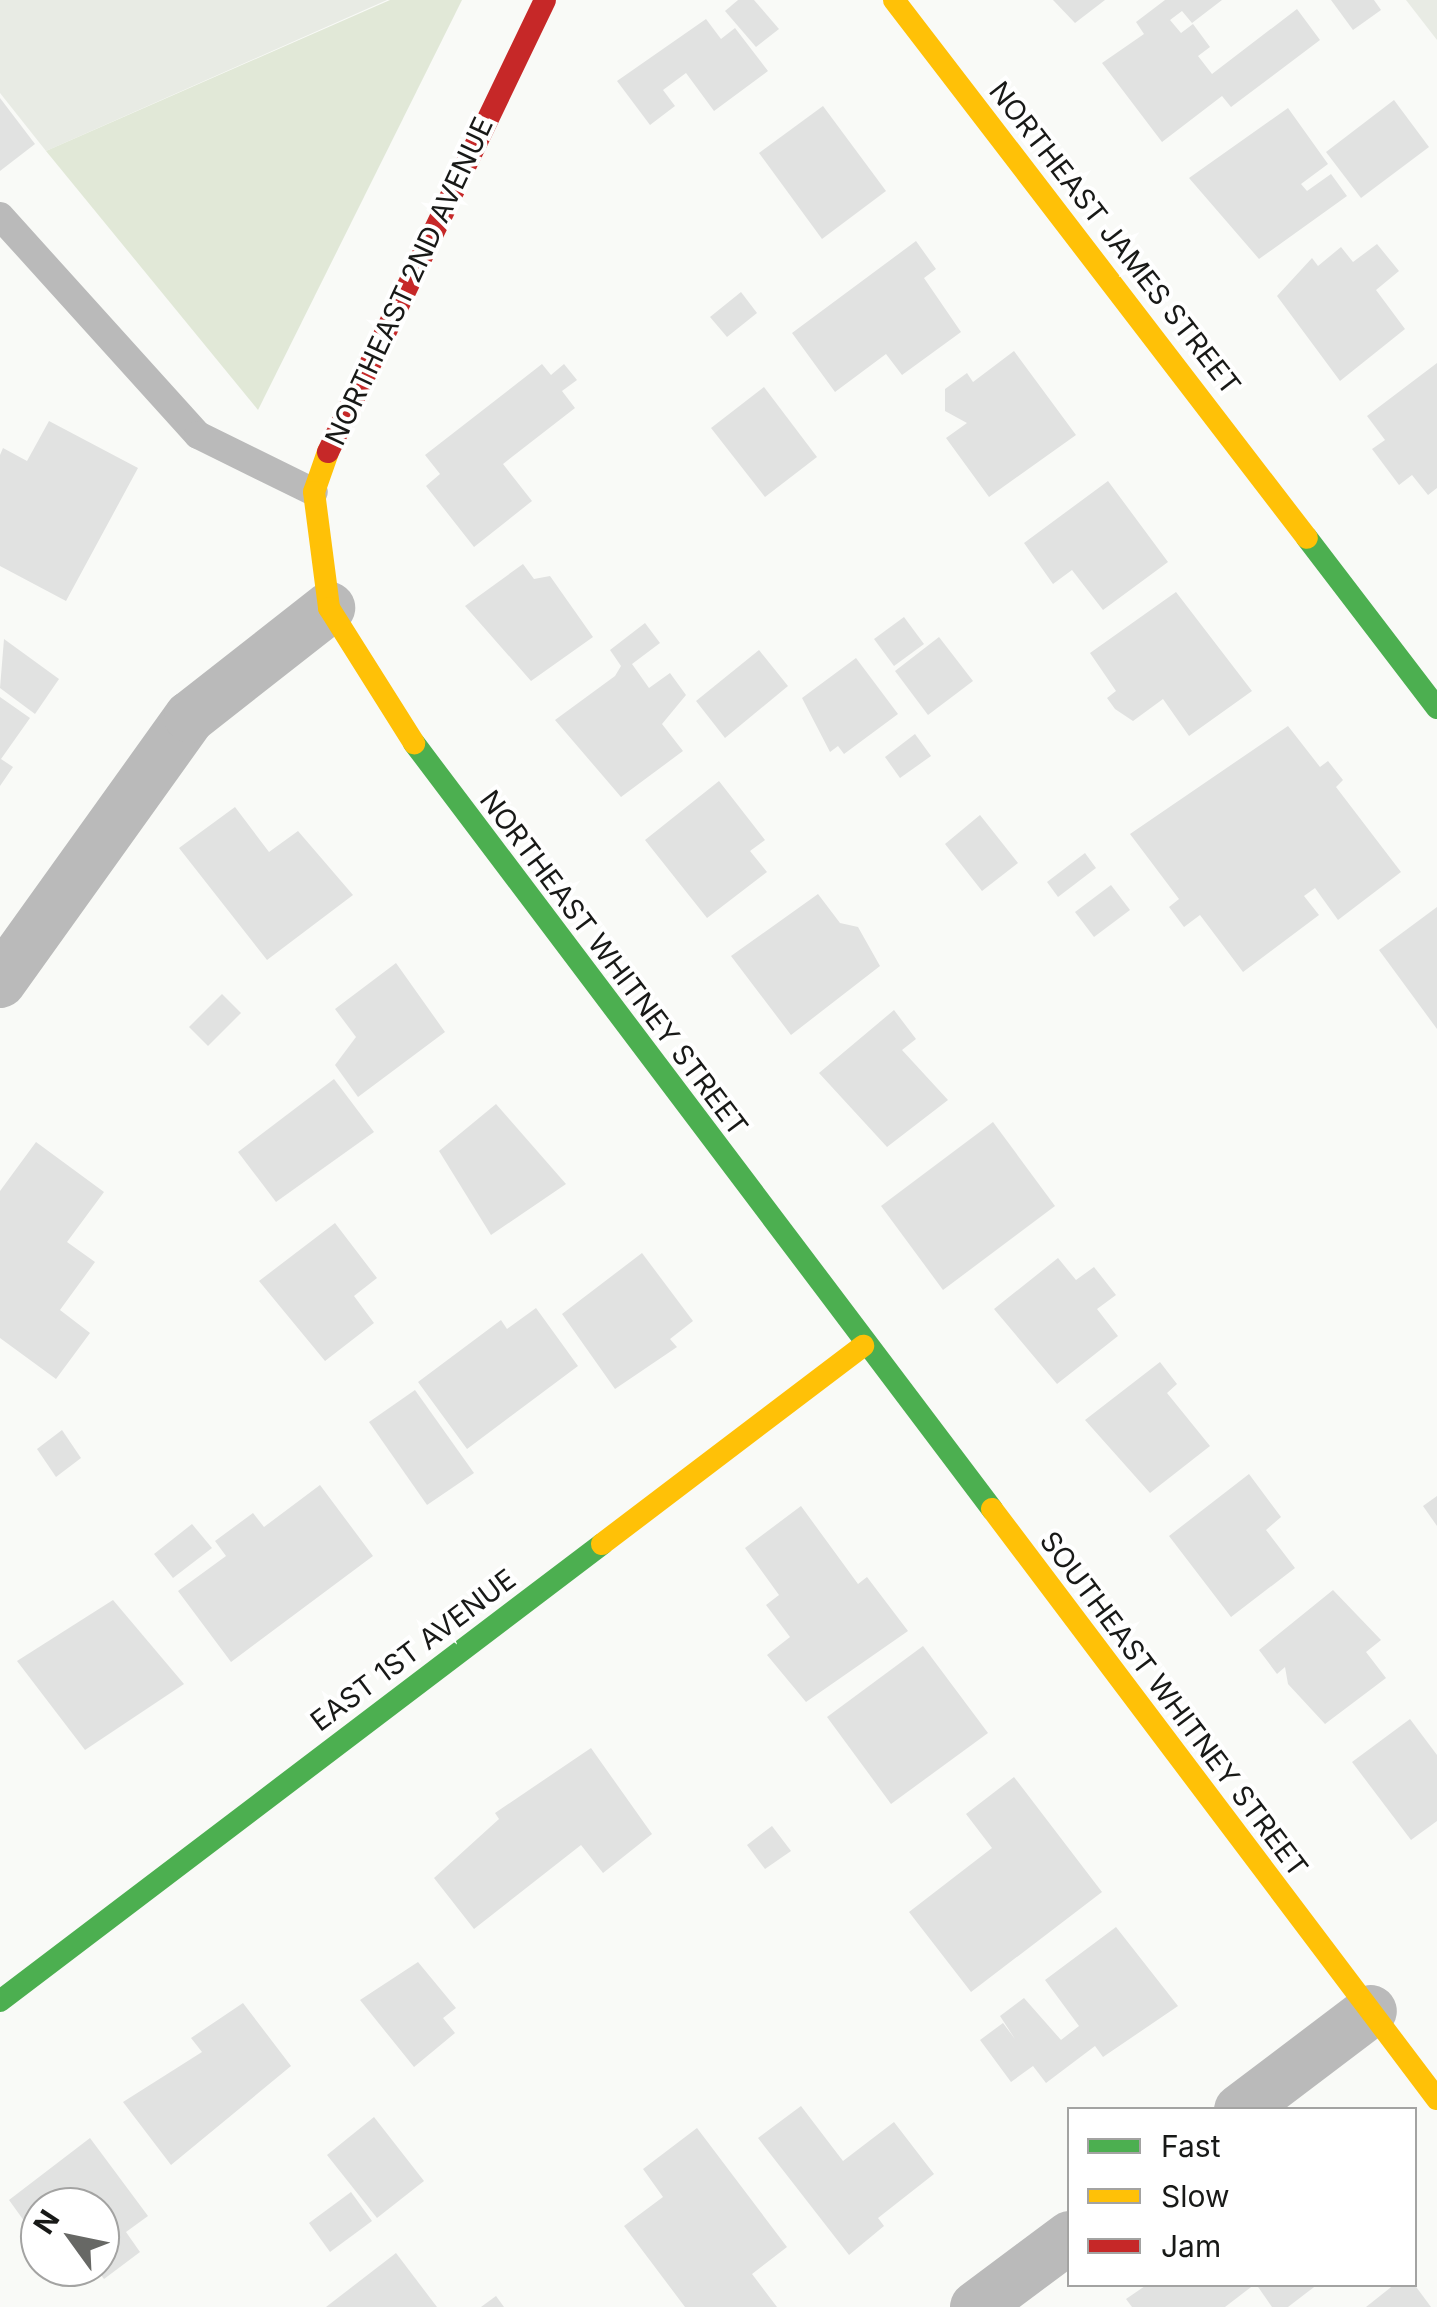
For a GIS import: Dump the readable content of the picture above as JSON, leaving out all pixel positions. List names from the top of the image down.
{
  "streets": {
    "street": [
      "NORTHEAST JAMES STREET",
      "NORTHEAST 2ND AVENUE",
      "NORTHEAST WHITNEY STREET",
      "EAST 1ST AVENUE",
      "SOUTHEAST WHITNEY STREET"
    ]
  },
  "crossings": [
    ["NORTHEAST 2ND AVENUE", "NORTHEAST WHITNEY STREET"],
    ["NORTHEAST WHITNEY STREET", "EAST 1ST AVENUE"],
    ["NORTHEAST WHITNEY STREET", "SOUTHEAST WHITNEY STREET"],
    ["EAST 1ST AVENUE", "SOUTHEAST WHITNEY STREET"]
  ],
  "legend": ["Fast", "Slow", "Jam"],
  "north": "top left"
}
